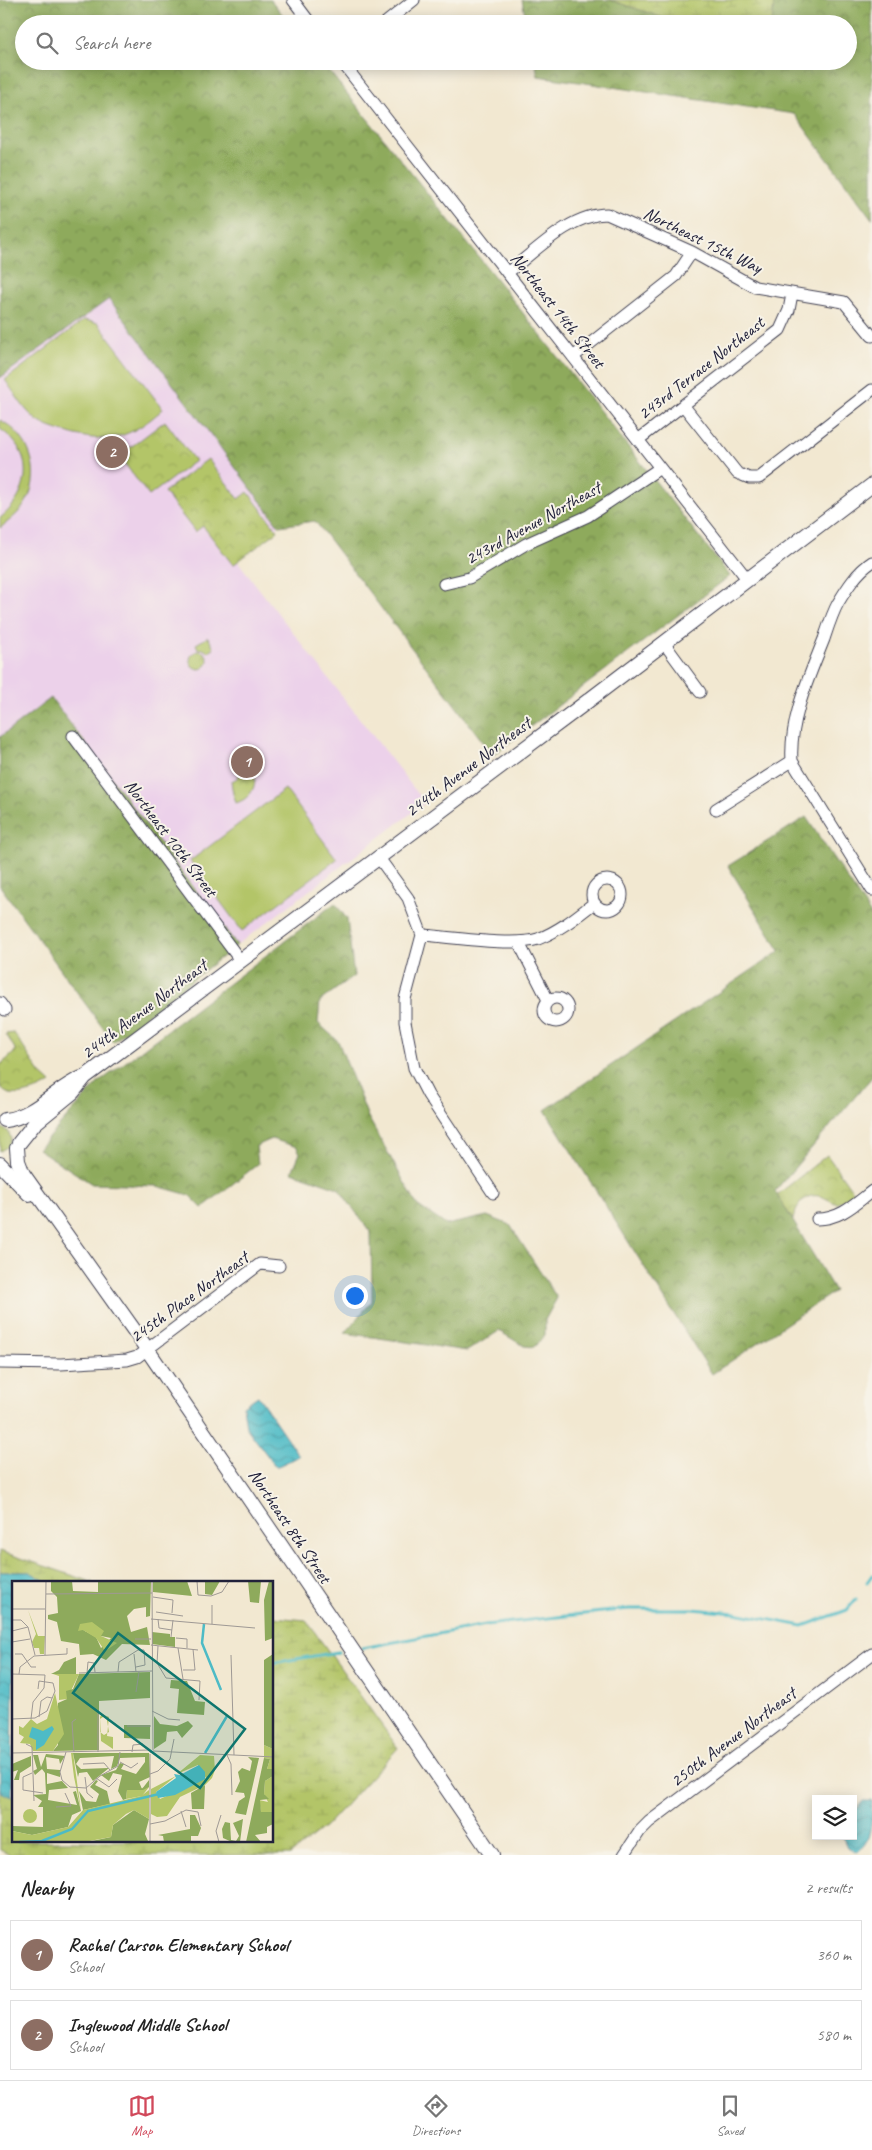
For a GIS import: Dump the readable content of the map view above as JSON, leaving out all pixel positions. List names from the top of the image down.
{
  "streets": {
    "street": [
      "Northeast 15th Way",
      "Northeast 14th Street",
      "243rd Terrace Northeast",
      "243rd Avenue Northeast",
      "244th Avenue Northeast",
      "Northeast 10th Street",
      "245th Place Northeast",
      "Northeast 8th Street",
      "250th Avenue Northeast"
    ]
  },
  "crossings": [
    ["Northeast 15th Way", "Northeast 14th Street"],
    ["Northeast 15th Way", "243rd Terrace Northeast"],
    ["Northeast 14th Street", "243rd Terrace Northeast"],
    ["Northeast 14th Street", "243rd Avenue Northeast"],
    ["Northeast 14th Street", "244th Avenue Northeast"],
    ["244th Avenue Northeast", "Northeast 10th Street"],
    ["244th Avenue Northeast", "Northeast 8th Street"],
    ["245th Place Northeast", "Northeast 8th Street"]
  ],
  "page": {
    "search": "Search here",
    "pins": ["2", "1"],
    "heading": ["Nearby", "2 results"],
    "list": [
      {
        "mark": "1",
        "name": "Rachel Carson Elementary School",
        "note": "School",
        "value": "360 m"
      },
      {
        "mark": "2",
        "name": "Inglewood Middle School",
        "note": "School",
        "value": "580 m"
      }
    ],
    "nav": ["Map", "Directions", "Saved"]
  }
}
